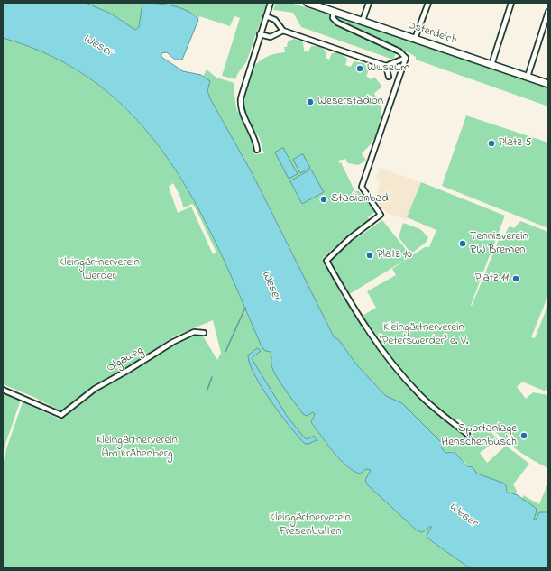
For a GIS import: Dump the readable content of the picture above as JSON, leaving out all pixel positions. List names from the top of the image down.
{
  "streets": {
    "main road": ["Osterdeich"],
    "street": ["Olgaweg"]
  },
  "water": ["Weser"],
  "parks": [
    "Kleingärtnerverein Werder",
    "Kleingärtnerverein \"Peterswerder\" e. V.",
    "Kleingärtnerverein Am Krähenberg",
    "Kleingärtnerverein Fresenbulten"
  ],
  "places": [
    "Wuseum",
    "Weserstadion",
    "Platz 5",
    "Stadionbad",
    "Tennisverein RW Bremen",
    "Platz 10",
    "Platz 11",
    "Sportanlage Henschenbusch"
  ]
}
